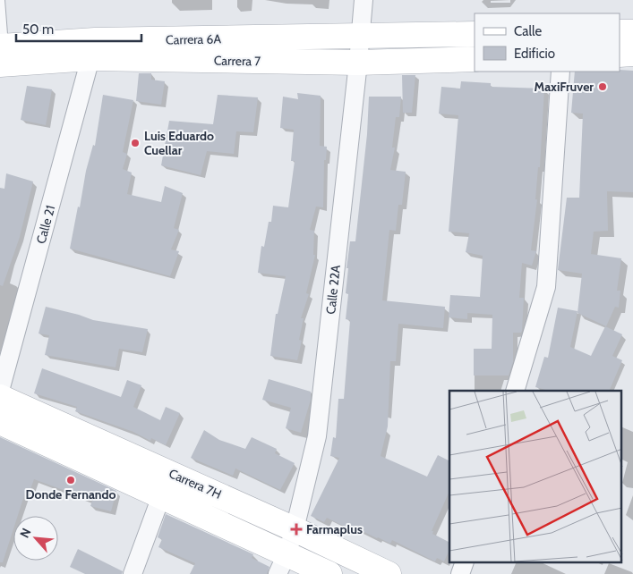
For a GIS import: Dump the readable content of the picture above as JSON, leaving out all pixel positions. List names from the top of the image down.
{
  "streets": {
    "main road": ["Carrera 6A", "Carrera 7", "Carrera 7H"],
    "street": ["Calle 21", "Calle 22A"]
  },
  "crossings": [
    ["Carrera 6A", "Carrera 7"],
    ["Carrera 6A", "Calle 22A"],
    ["Carrera 7", "Calle 21"],
    ["Carrera 7", "Calle 22A"],
    ["Calle 22A", "Carrera 7H"]
  ],
  "places": {
    "other": ["MaxiFruver", "Luis Eduardo Cuellar", "Donde Fernando"],
    "health": ["Farmaplus"]
  },
  "legend": ["Calle", "Edificio"],
  "scale_bar": "50 m",
  "north": "top left"
}
